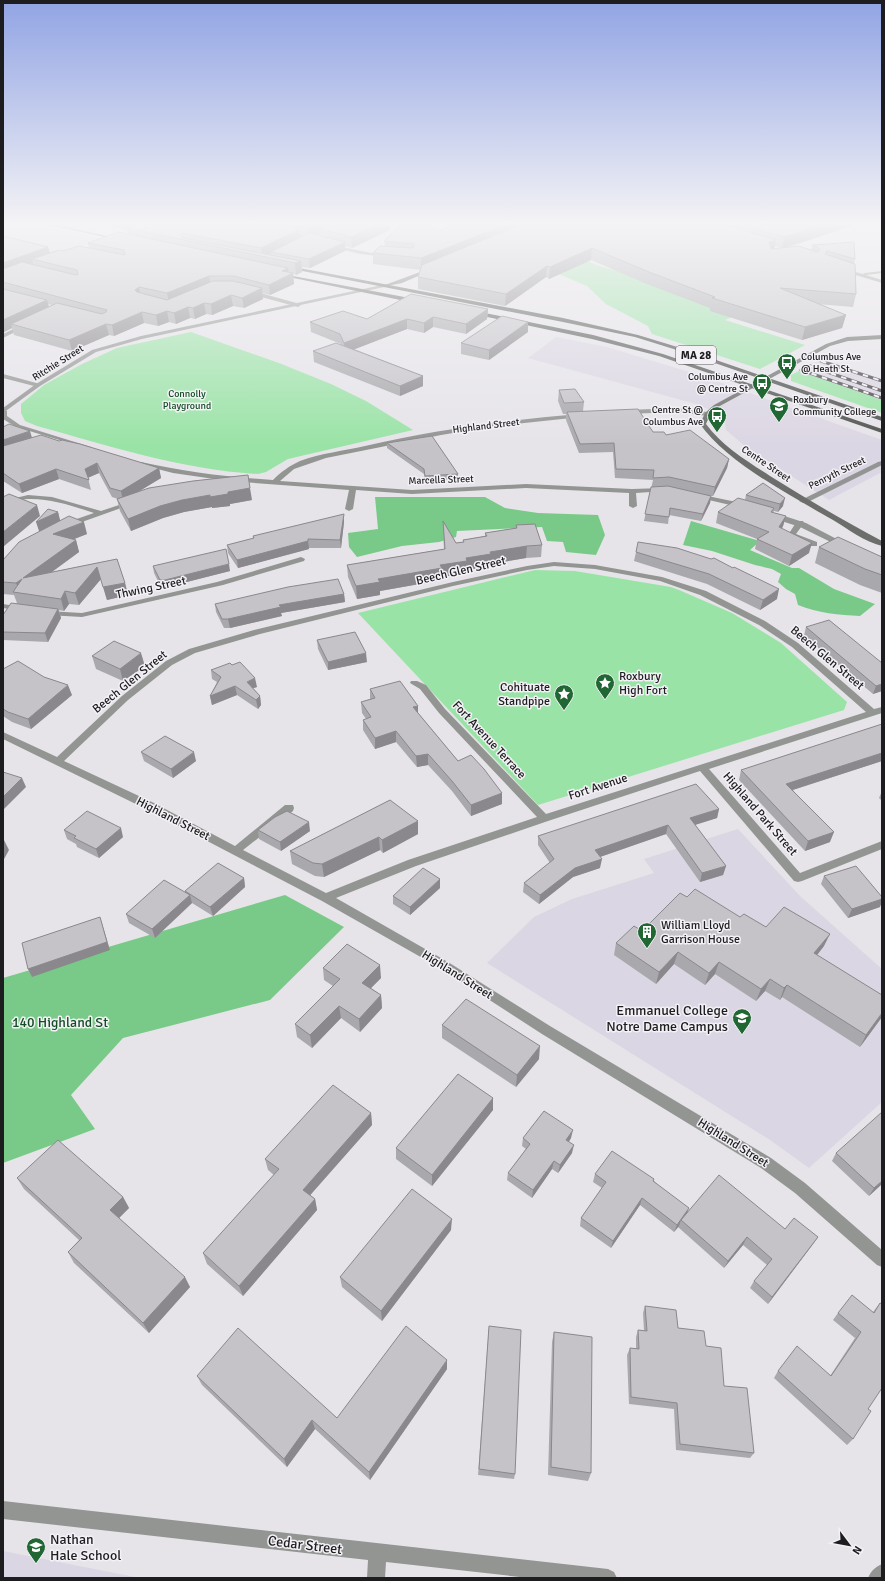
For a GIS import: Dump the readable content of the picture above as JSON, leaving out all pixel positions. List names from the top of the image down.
{
  "streets": {
    "main road": ["MA 28", "Centre Street"],
    "street": [
      "Ritchie Street",
      "Highland Street",
      "Penryth Street",
      "Marcella Street",
      "Beech Glen Street",
      "Thwing Street",
      "Fort Avenue Terrace",
      "Fort Avenue",
      "Highland Park Street",
      "Cedar Street"
    ]
  },
  "crossings": [
    ["Highland Street", "Marcella Street"],
    ["Highland Street", "Beech Glen Street"],
    ["Highland Street", "Fort Avenue"],
    ["Centre Street", "Penryth Street"],
    ["Beech Glen Street", "Fort Avenue"],
    ["Fort Avenue Terrace", "Fort Avenue"],
    ["Fort Avenue", "Highland Park Street"]
  ],
  "parks": ["Connolly Playground", "140 Highland St"],
  "places": {
    "bus stop": ["Columbus Ave @ Heath St", "Columbus Ave @ Centre St", "Centre St @ Columbus Ave"],
    "school or university": ["Roxbury Community College", "Emmanuel College Notre Dame Campus", "Nathan Hale School"],
    "place": ["Roxbury High Fort", "Cohituate Standpipe"],
    "building": ["William Lloyd Garrison House"]
  },
  "north": "bottom right"
}
